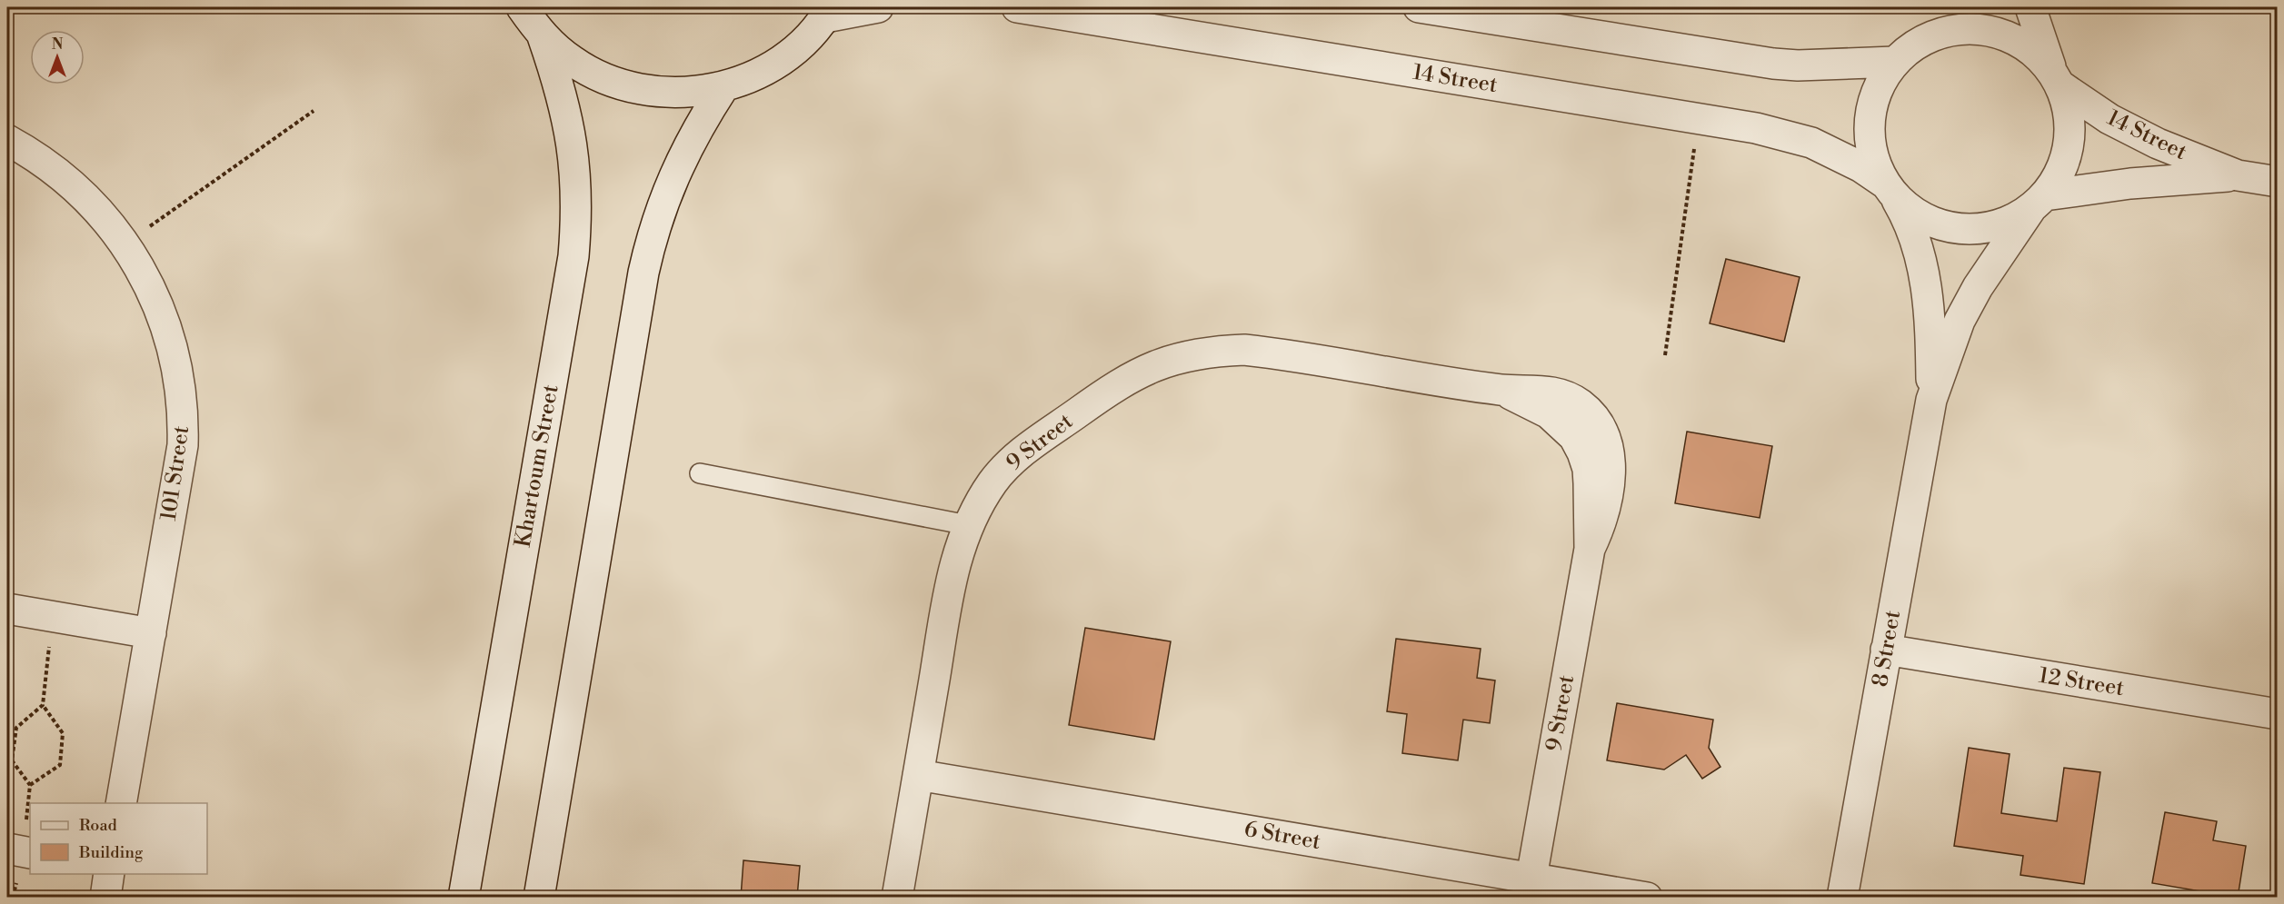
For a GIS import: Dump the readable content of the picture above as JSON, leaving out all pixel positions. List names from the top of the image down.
{
  "streets": {
    "street": [
      "14 Street",
      "9 Street",
      "Khartoum Street",
      "101 Street",
      "8 Street",
      "12 Street",
      "6 Street"
    ]
  },
  "crossings": [
    ["14 Street", "8 Street"],
    ["9 Street", "6 Street"],
    ["8 Street", "12 Street"]
  ],
  "legend": ["Road", "Building"],
  "north": "top"
}
